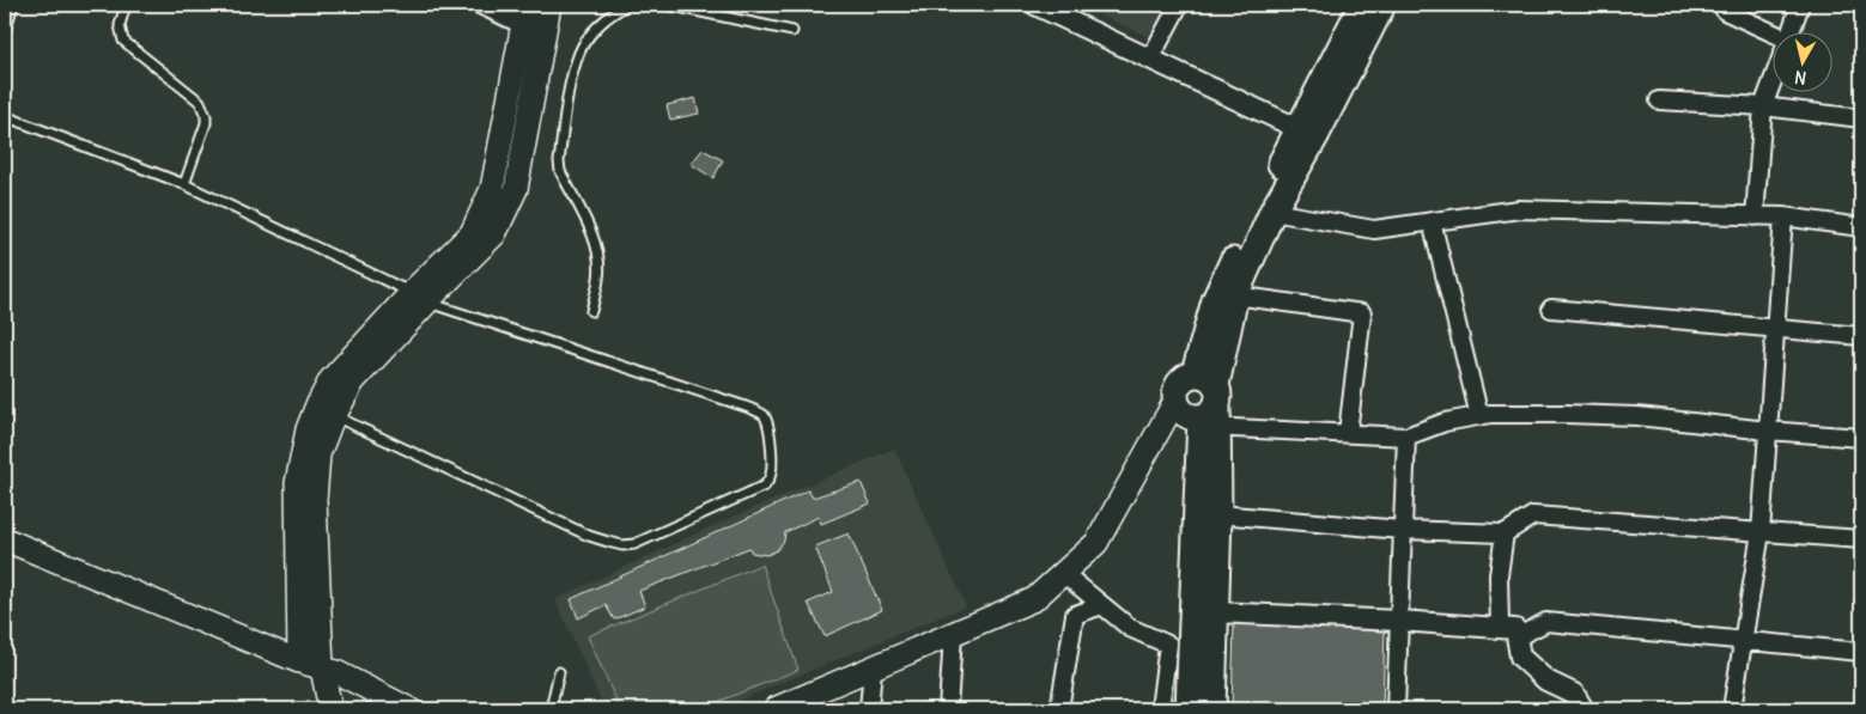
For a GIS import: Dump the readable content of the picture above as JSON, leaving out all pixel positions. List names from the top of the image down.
{
  "north": "bottom"
}
